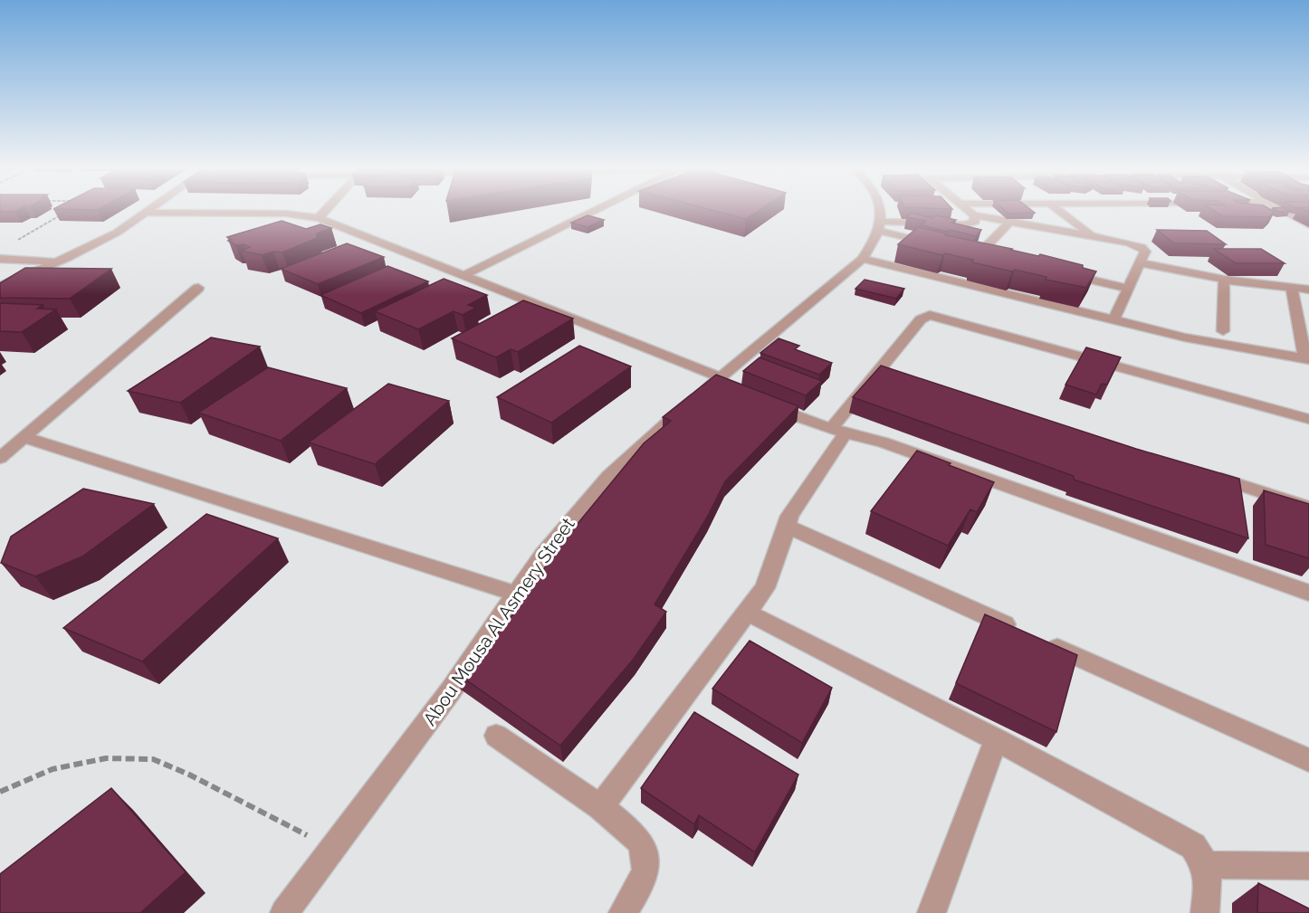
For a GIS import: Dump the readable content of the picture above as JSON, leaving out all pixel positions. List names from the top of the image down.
{
  "streets": {
    "street": ["Abou Mousa Al Asmery Street"]
  }
}
